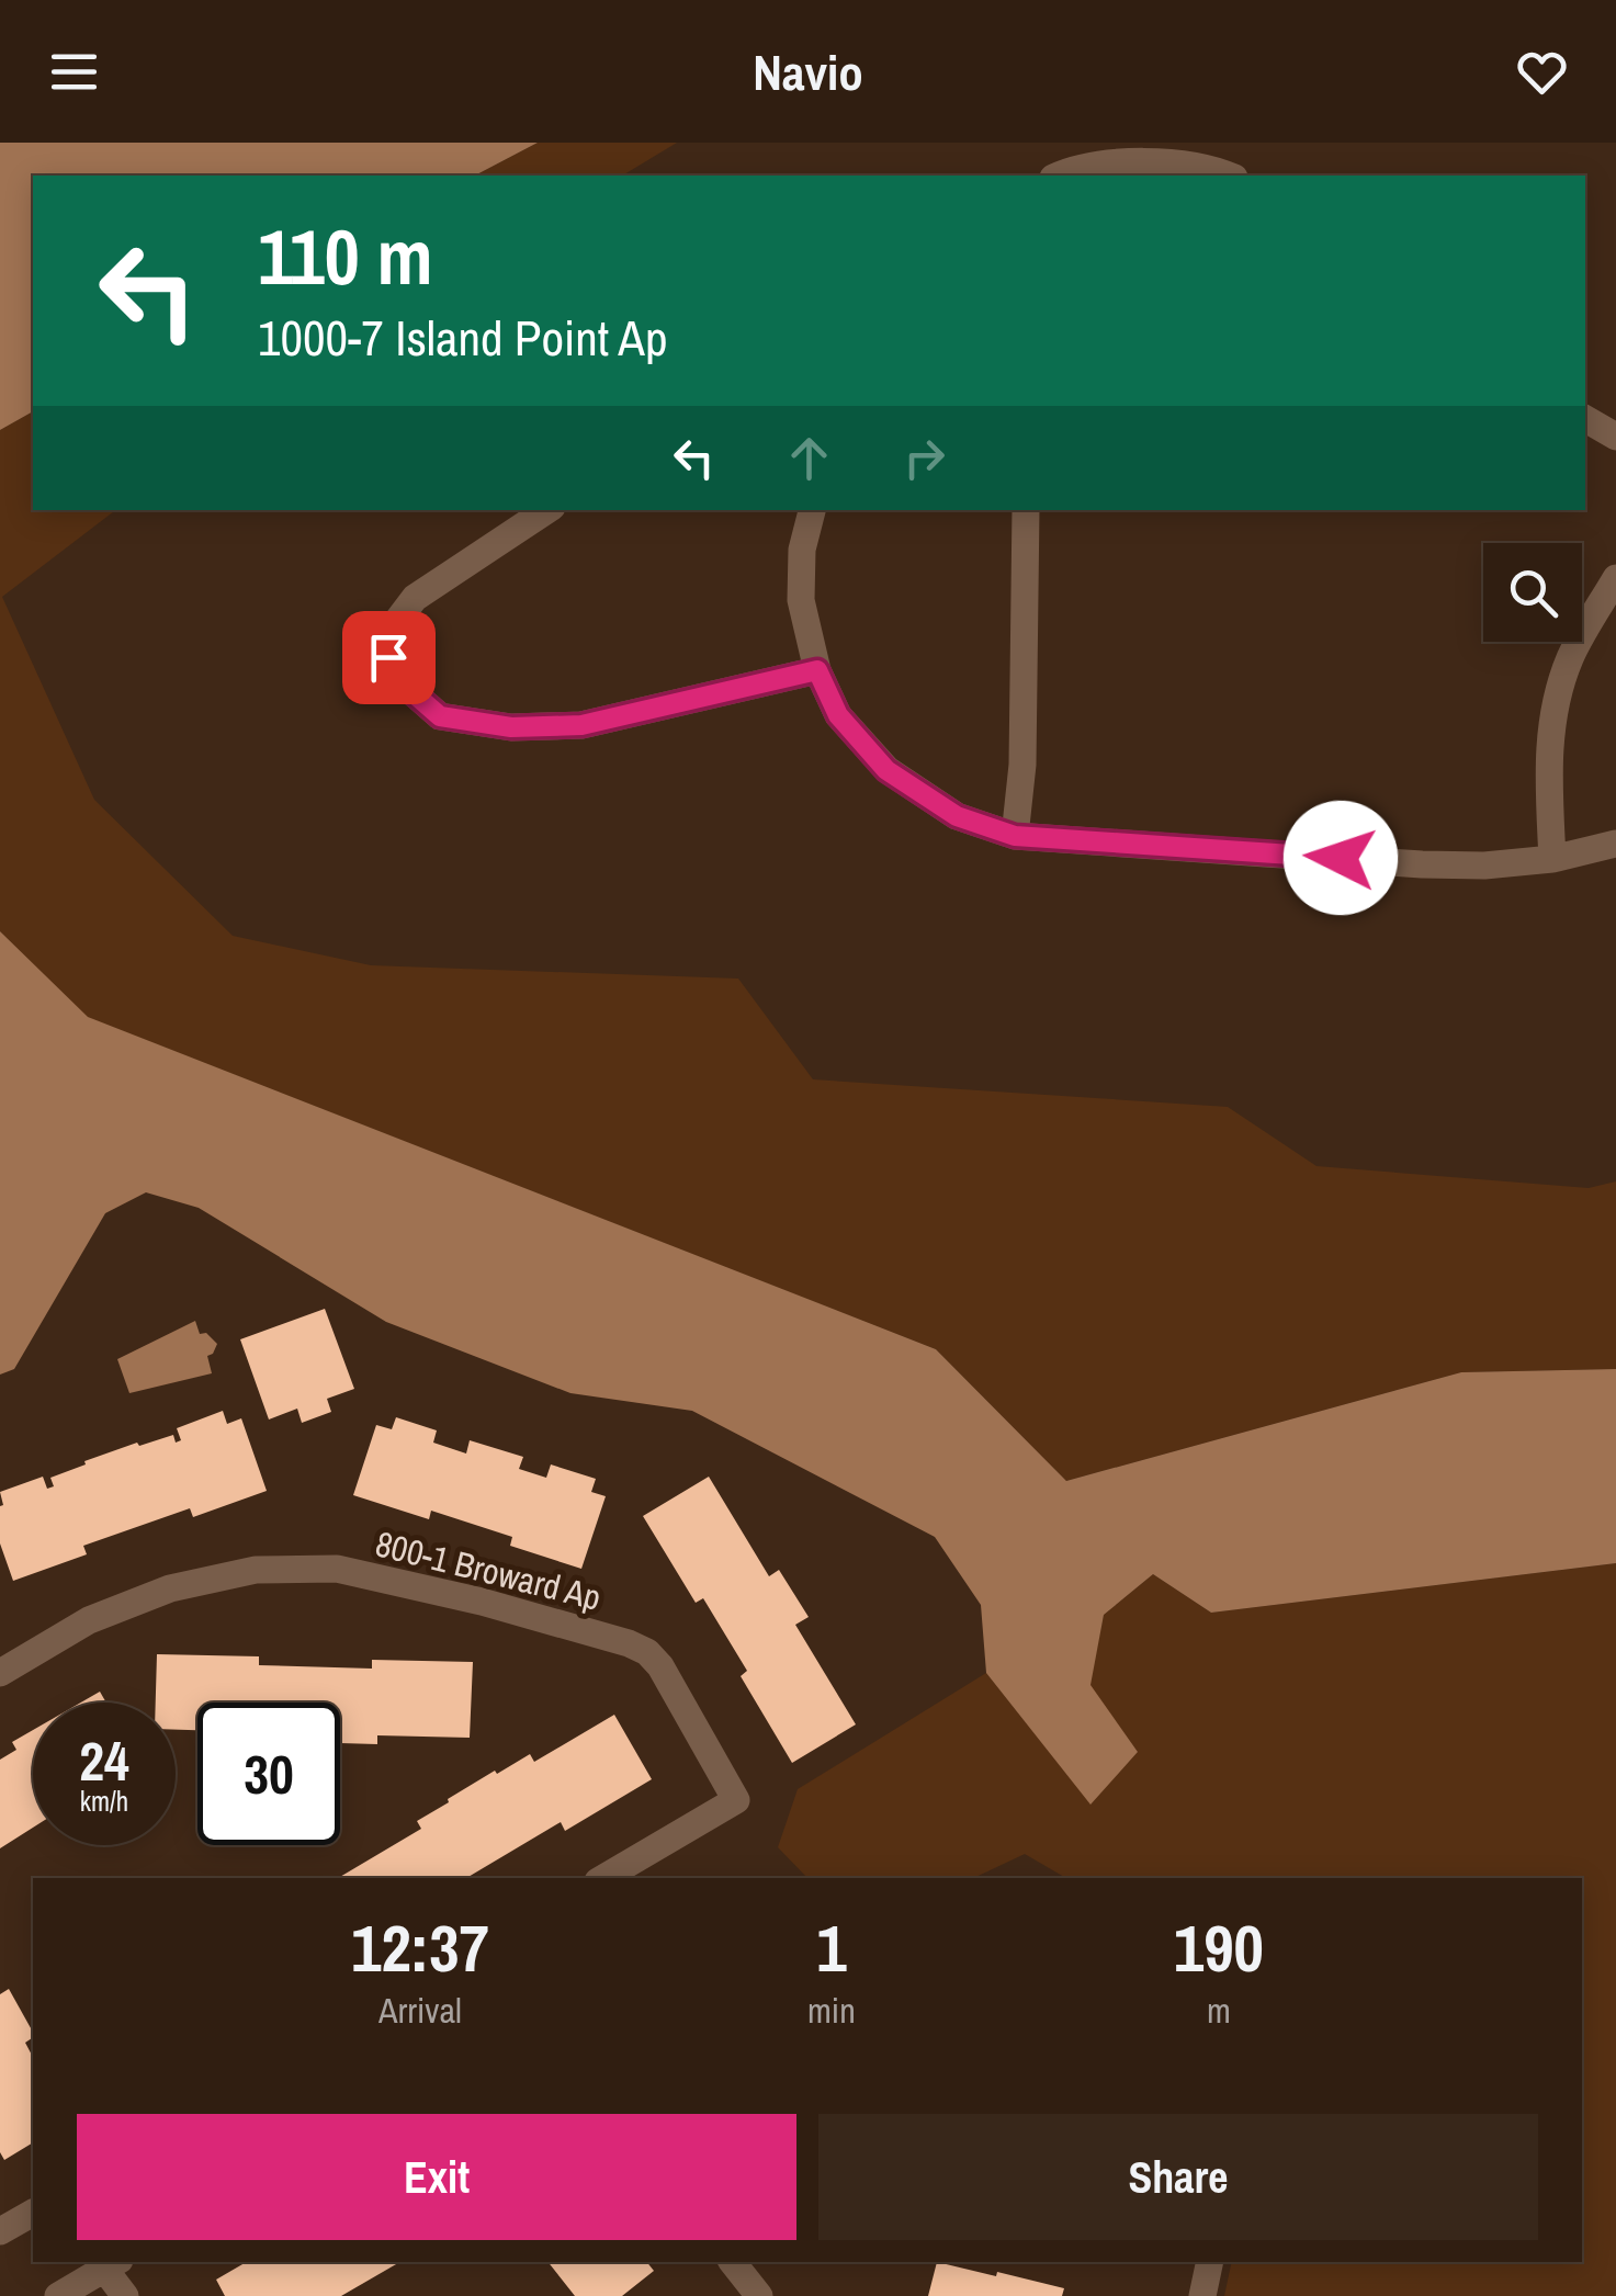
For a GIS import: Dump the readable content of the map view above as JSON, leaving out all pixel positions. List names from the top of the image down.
{
  "streets": {
    "street": ["800-1 Broward Ap"]
  },
  "page": {
    "header": "Navio",
    "turn": ["110 m", "1000-7 Island Point Ap"],
    "speed": "24 km/h",
    "limit": "30",
    "eta": [
      "12:37",
      "Arrival",
      "1",
      "min",
      "190",
      "m"
    ],
    "buttons": ["Exit", "Share"]
  }
}
